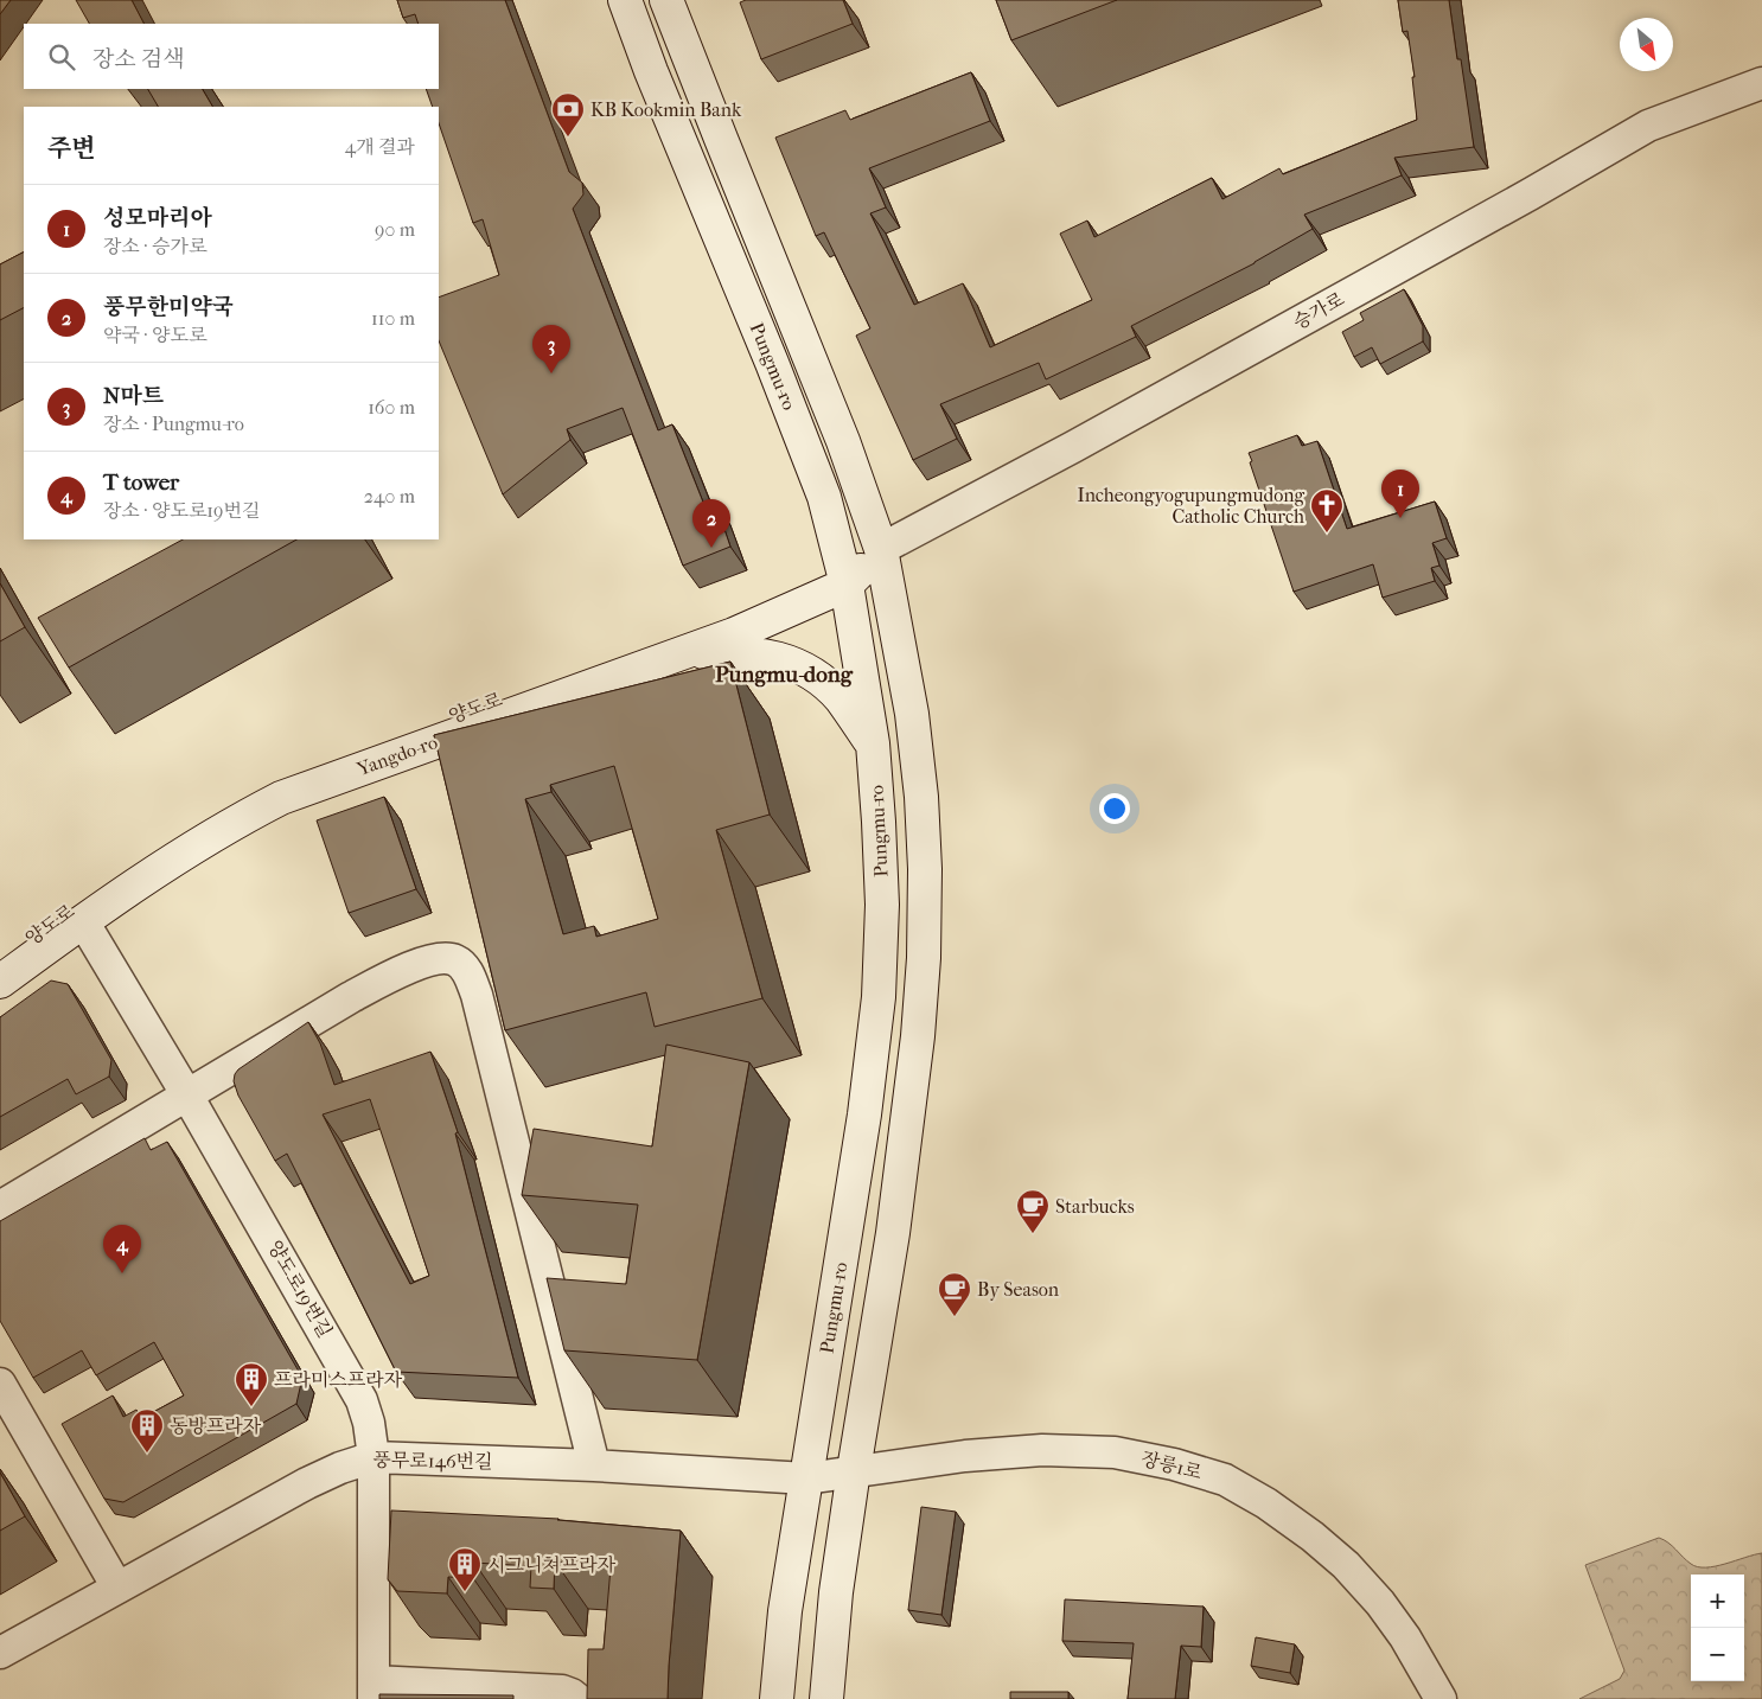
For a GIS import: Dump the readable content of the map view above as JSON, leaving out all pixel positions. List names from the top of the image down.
{
  "streets": {
    "street": [
      "승가로",
      "Pungmu-ro",
      "양도로",
      "Yangdo-ro",
      "양도로19번길",
      "풍무로146번길",
      "장릉1로"
    ]
  },
  "crossings": [
    ["승가로", "Pungmu-ro"],
    ["승가로", "양도로"],
    ["Pungmu-ro", "양도로"],
    ["Pungmu-ro", "Yangdo-ro"],
    ["Pungmu-ro", "풍무로146번길"],
    ["Pungmu-ro", "장릉1로"],
    ["양도로", "Yangdo-ro"],
    ["Yangdo-ro", "양도로19번길"],
    ["양도로19번길", "풍무로146번길"],
    ["풍무로146번길", "장릉1로"]
  ],
  "districts": ["Pungmu-dong"],
  "places": {
    "bank": ["KB Kookmin Bank"],
    "church": ["Incheongyogupungmudong Catholic Church"],
    "cafe": ["Starbucks", "By Season"],
    "building": ["프라미스프라자", "동방프라자", "시그니쳐프라자"]
  },
  "north": "bottom right",
  "page": {
    "search": "장소 검색",
    "heading": ["주변", "4개 결과"],
    "list": [
      {
        "mark": "1",
        "name": "성모마리아",
        "note": "장소 · 승가로",
        "value": "90 m"
      },
      {
        "mark": "2",
        "name": "풍무한미약국",
        "note": "약국 · 양도로",
        "value": "110 m"
      },
      {
        "mark": "3",
        "name": "N마트",
        "note": "장소 · Pungmu-ro",
        "value": "160 m"
      },
      {
        "mark": "4",
        "name": "T tower",
        "note": "장소 · 양도로19번길",
        "value": "240 m"
      }
    ],
    "pins": [
      "3",
      "1",
      "2",
      "4"
    ],
    "map_buttons": ["+", "−"]
  }
}
